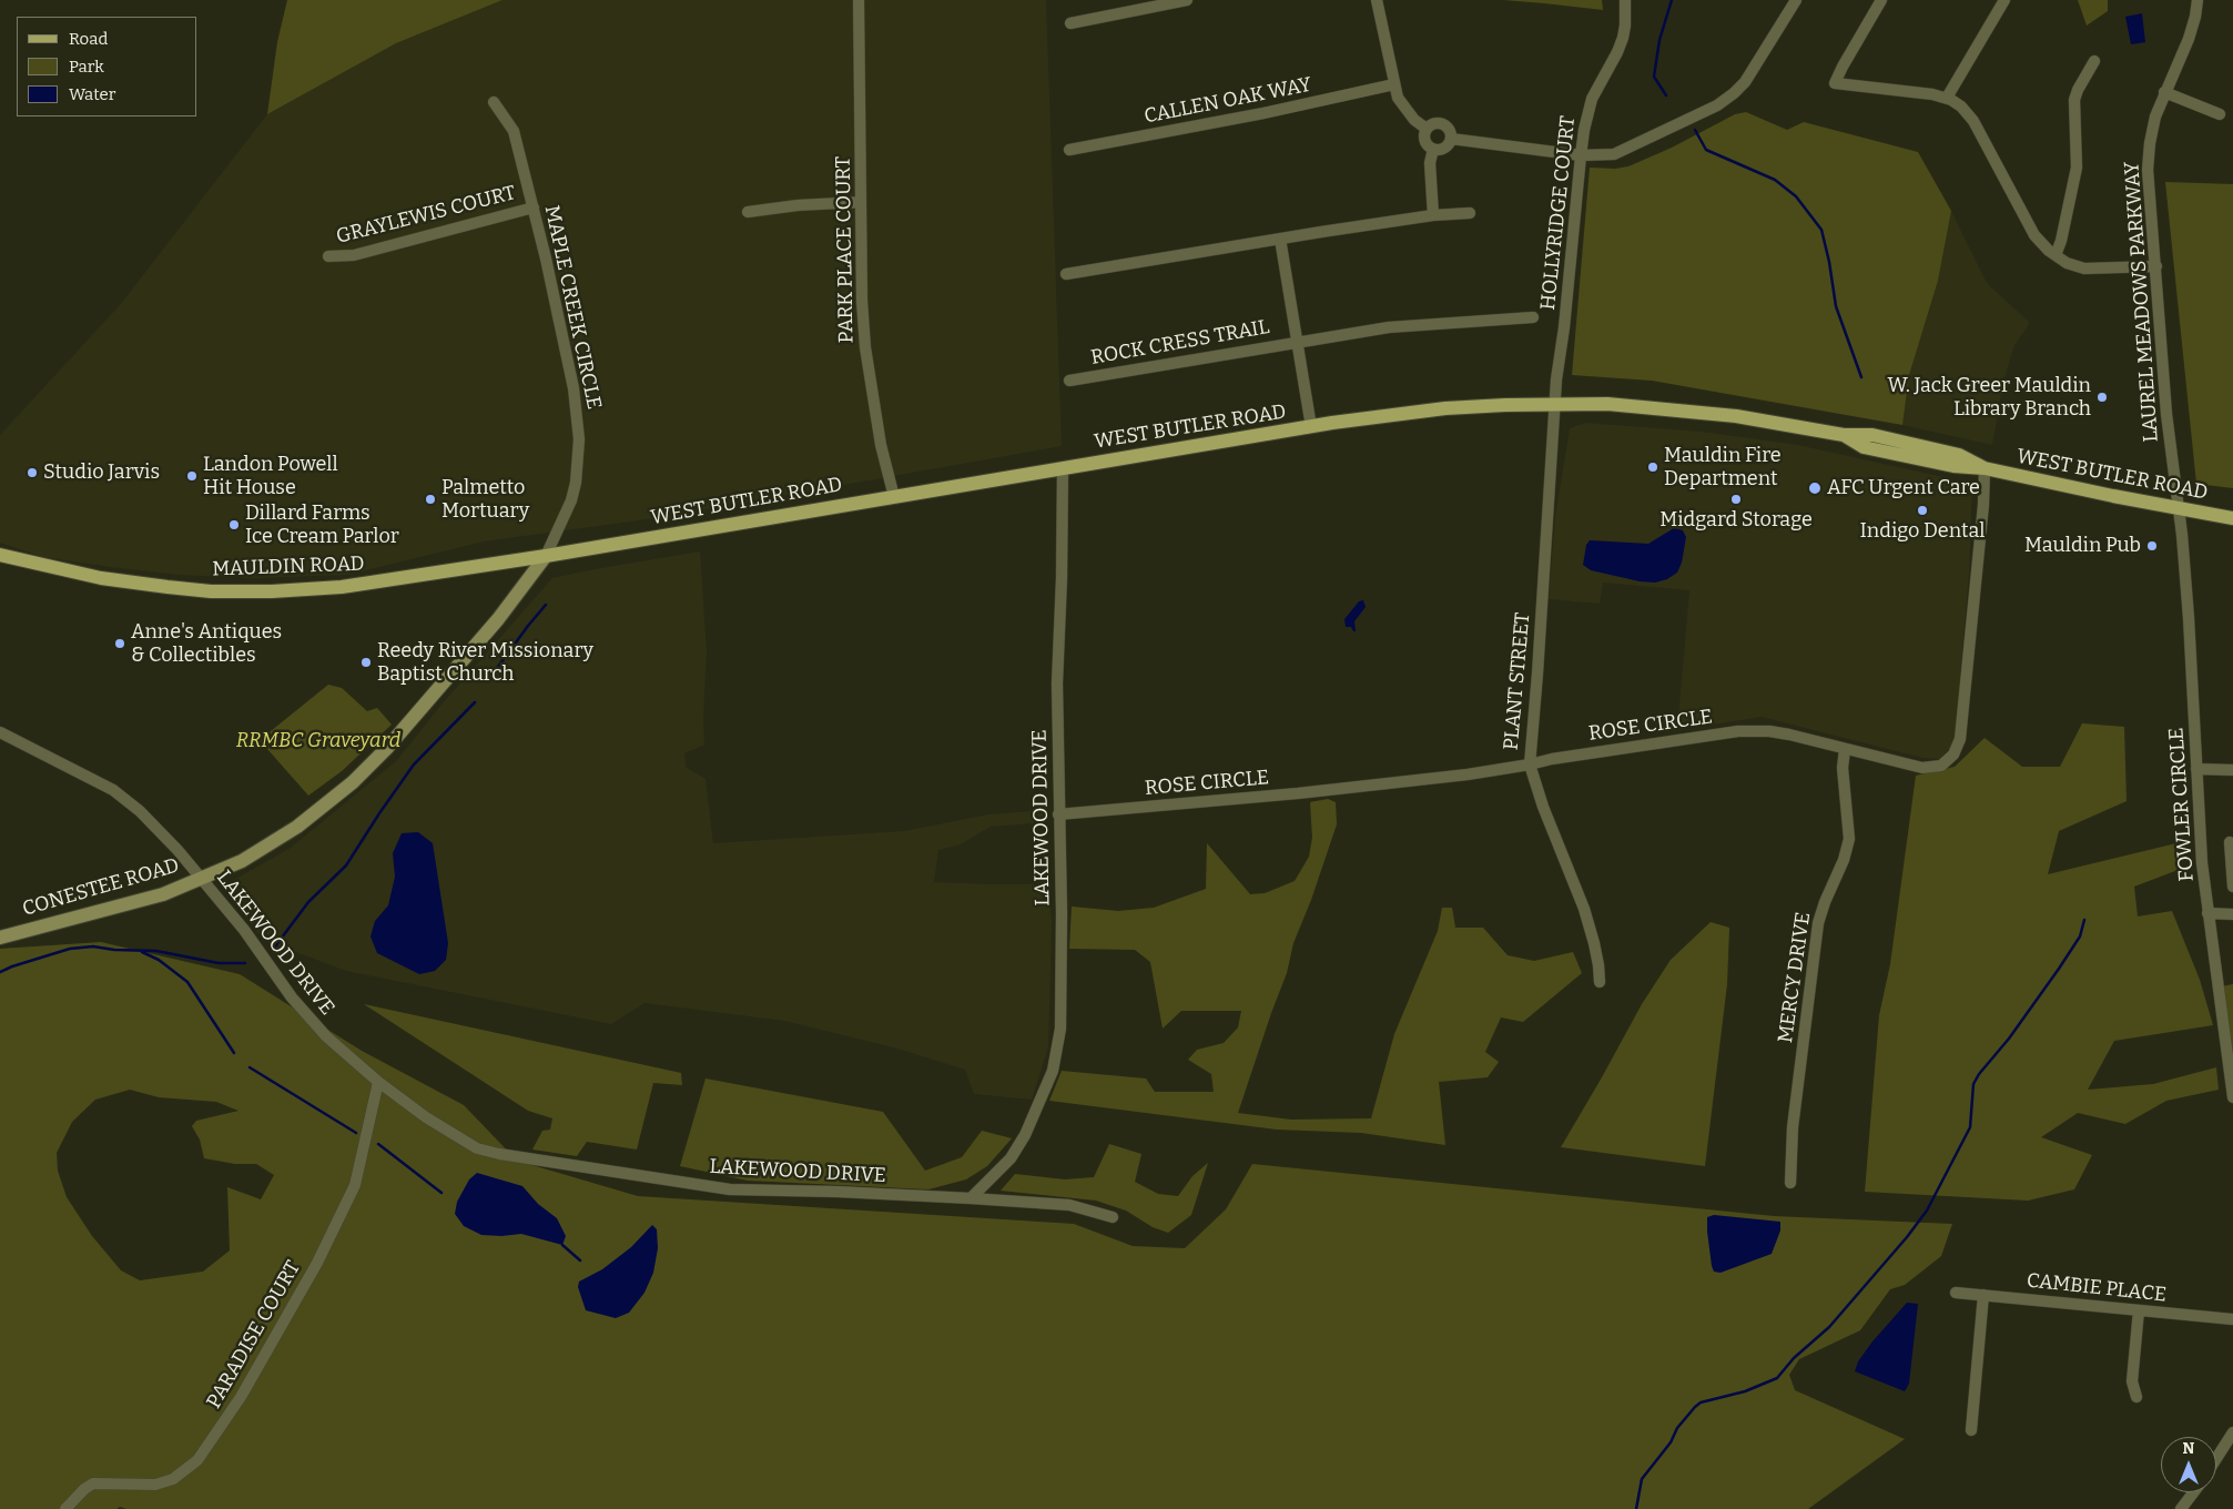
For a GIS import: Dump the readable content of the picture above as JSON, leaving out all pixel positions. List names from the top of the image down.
{
  "streets": {
    "main road": ["WEST BUTLER ROAD", "MAULDIN ROAD", "CONESTEE ROAD"],
    "street": [
      "CALLEN OAK WAY",
      "HOLLYRIDGE COURT",
      "GRAYLEWIS COURT",
      "PARK PLACE COURT",
      "LAUREL MEADOWS PARKWAY",
      "MAPLE CREEK CIRCLE",
      "ROCK CRESS TRAIL",
      "PLANT STREET",
      "ROSE CIRCLE",
      "FOWLER CIRCLE",
      "LAKEWOOD DRIVE",
      "MERCY DRIVE",
      "CAMBIE PLACE",
      "PARADISE COURT"
    ]
  },
  "crossings": [
    ["HOLLYRIDGE COURT", "WEST BUTLER ROAD"],
    ["HOLLYRIDGE COURT", "PLANT STREET"],
    ["GRAYLEWIS COURT", "MAPLE CREEK CIRCLE"],
    ["PARK PLACE COURT", "WEST BUTLER ROAD"],
    ["LAUREL MEADOWS PARKWAY", "WEST BUTLER ROAD"],
    ["LAUREL MEADOWS PARKWAY", "FOWLER CIRCLE"],
    ["MAPLE CREEK CIRCLE", "WEST BUTLER ROAD"],
    ["MAPLE CREEK CIRCLE", "MAULDIN ROAD"],
    ["MAPLE CREEK CIRCLE", "CONESTEE ROAD"],
    ["WEST BUTLER ROAD", "MAULDIN ROAD"],
    ["WEST BUTLER ROAD", "PLANT STREET"],
    ["WEST BUTLER ROAD", "ROSE CIRCLE"],
    ["WEST BUTLER ROAD", "FOWLER CIRCLE"],
    ["WEST BUTLER ROAD", "LAKEWOOD DRIVE"],
    ["WEST BUTLER ROAD", "CONESTEE ROAD"],
    ["MAULDIN ROAD", "CONESTEE ROAD"],
    ["PLANT STREET", "ROSE CIRCLE"],
    ["ROSE CIRCLE", "LAKEWOOD DRIVE"],
    ["ROSE CIRCLE", "MERCY DRIVE"],
    ["LAKEWOOD DRIVE", "CONESTEE ROAD"],
    ["LAKEWOOD DRIVE", "PARADISE COURT"]
  ],
  "parks": ["RRMBC Graveyard"],
  "places": [
    "W. Jack Greer Mauldin Library Branch",
    "Mauldin Fire Department",
    "Studio Jarvis",
    "Landon Powell Hit House",
    "AFC Urgent Care",
    "Palmetto Mortuary",
    "Midgard Storage",
    "Indigo Dental",
    "Dillard Farms Ice Cream Parlor",
    "Mauldin Pub",
    "Anne's Antiques & Collectibles",
    "Reedy River Missionary Baptist Church"
  ],
  "legend": ["Road", "Park", "Water"],
  "north": "top"
}
